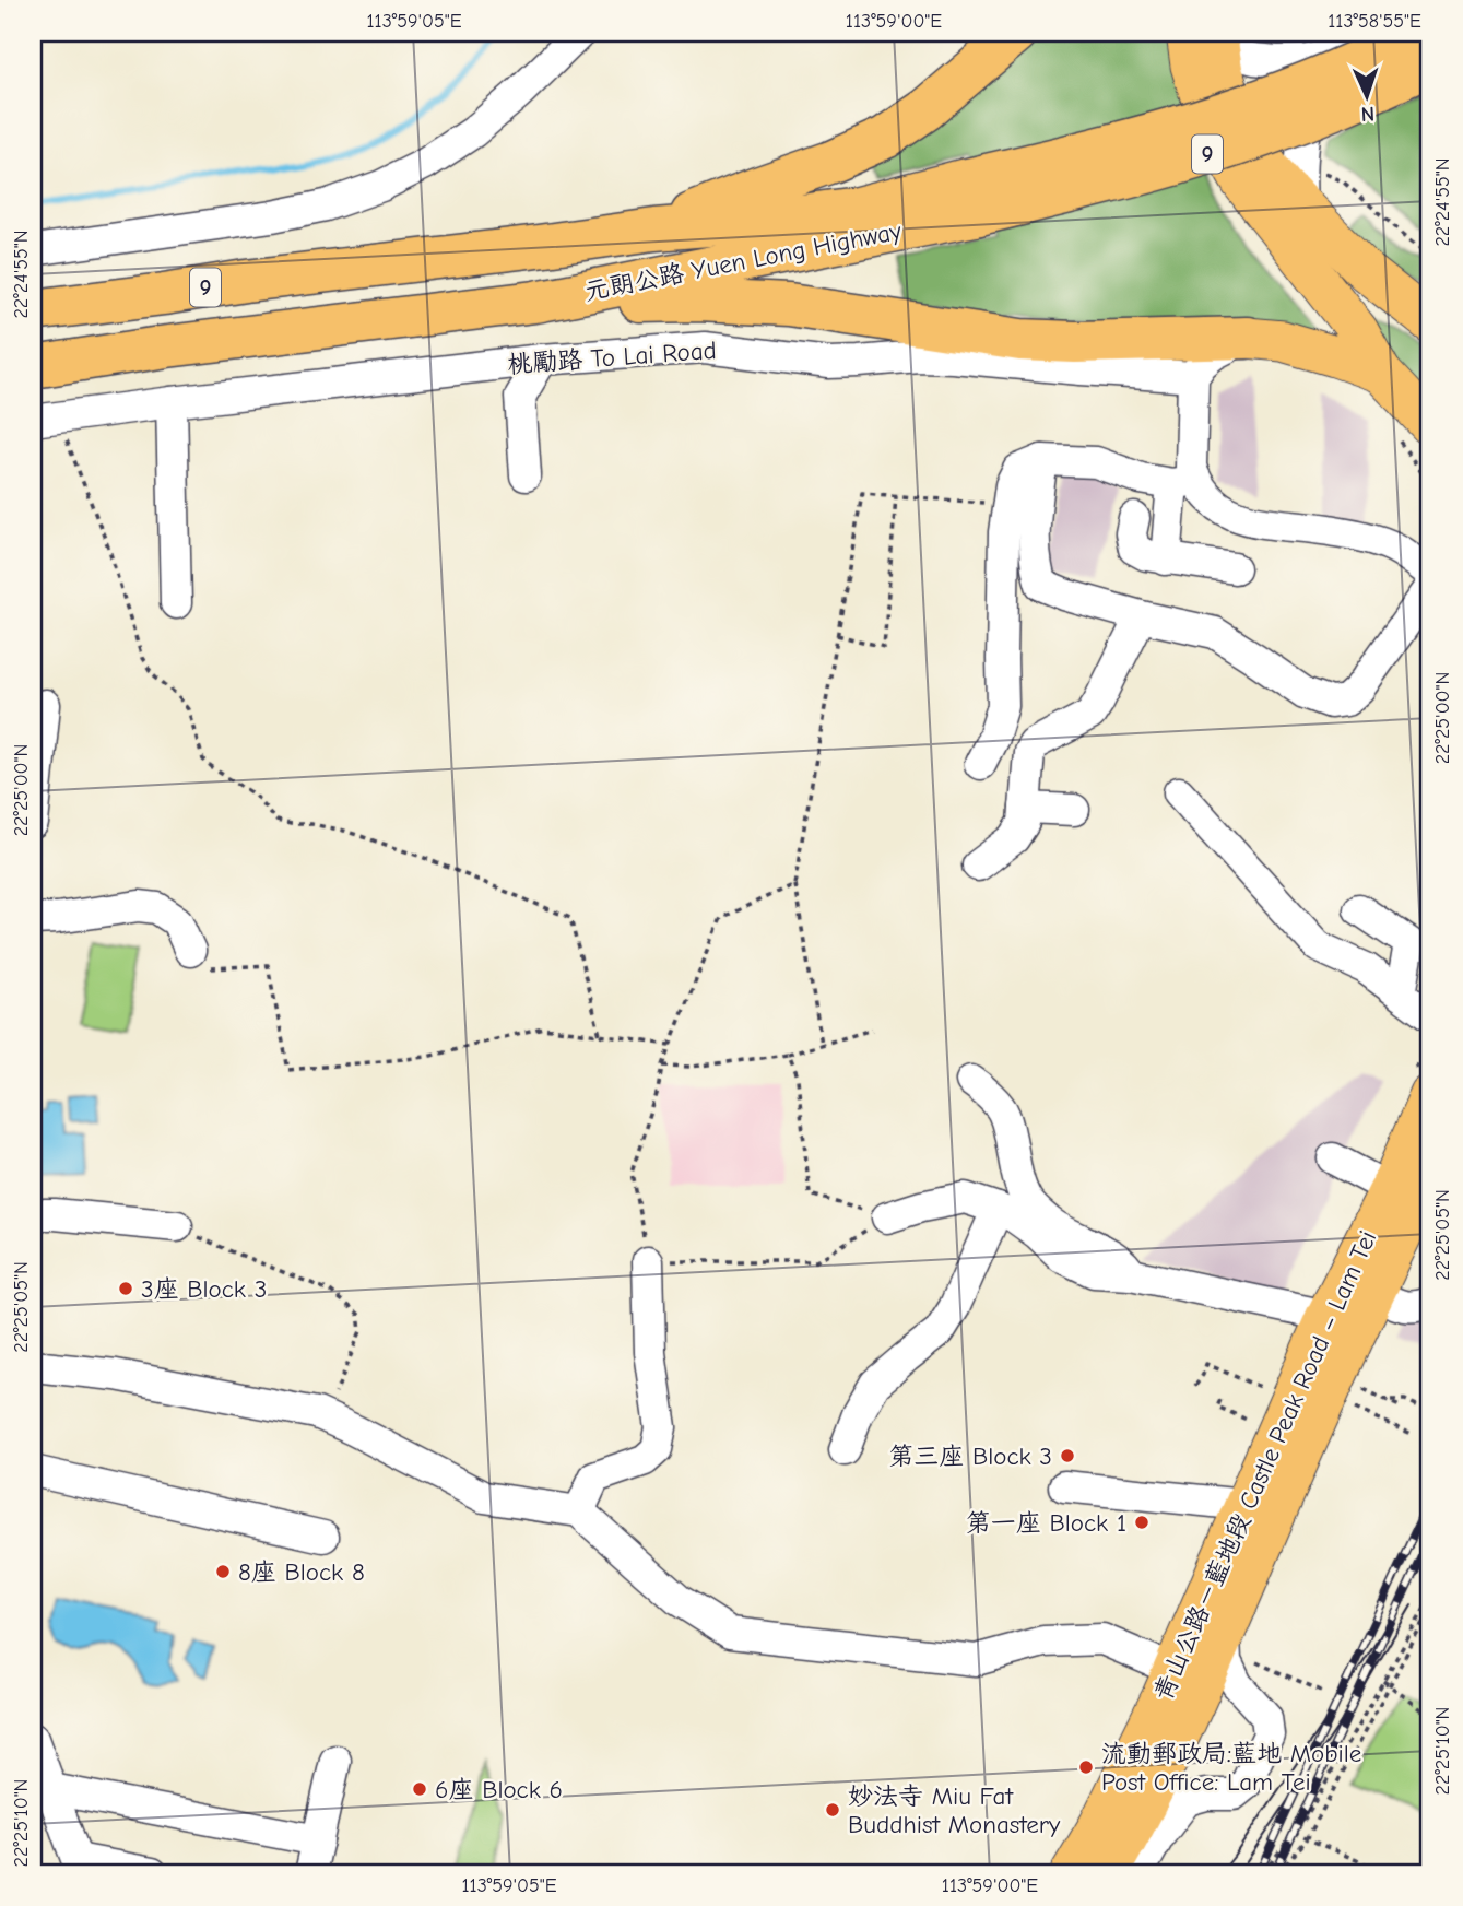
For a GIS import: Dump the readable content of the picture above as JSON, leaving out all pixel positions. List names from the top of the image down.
{
  "streets": {
    "highway": ["9", "元朗公路 Yuen Long Highway"],
    "main road": ["青山公路－藍地段 Castle Peak Road – Lam Tei"],
    "street": ["桃勵路 To Lai Road"]
  },
  "crossings": [
    ["9", "元朗公路 Yuen Long Highway"]
  ],
  "places": [
    "3座 Block 3",
    "第三座 Block 3",
    "第一座 Block 1",
    "8座 Block 8",
    "流動郵政局:藍地 Mobile Post Office: Lam Tei",
    "6座 Block 6",
    "妙法寺 Miu Fat Buddhist Monastery"
  ],
  "north": "bottom",
  "coordinates": [
    "113°59'05\"E",
    "113°59'00\"E",
    "113°58'55\"E",
    "22°24'55\"N",
    "22°25'00\"N",
    "22°25'05\"N",
    "22°25'10\"N"
  ]
}
